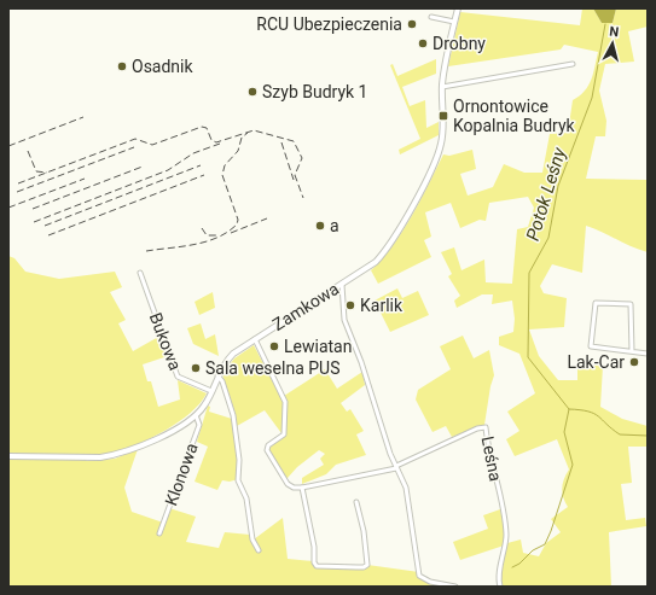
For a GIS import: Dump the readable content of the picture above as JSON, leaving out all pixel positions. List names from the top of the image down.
{
  "streets": {
    "street": [
      "Zamkowa",
      "Bukowa",
      "Leśna",
      "Klonowa"
    ]
  },
  "crossings": [
    ["Zamkowa", "Bukowa"],
    ["Zamkowa", "Klonowa"]
  ],
  "water": ["Potok Leśny"],
  "places": {
    "other": [
      "RCU Ubezpieczenia",
      "Drobny",
      "Osadnik",
      "Szyb Budryk 1",
      "a",
      "Karlik",
      "Lewiatan",
      "Lak-Car",
      "Sala weselna PUS"
    ],
    "transit": ["Ornontowice Kopalnia Budryk"]
  },
  "north": "top"
}
